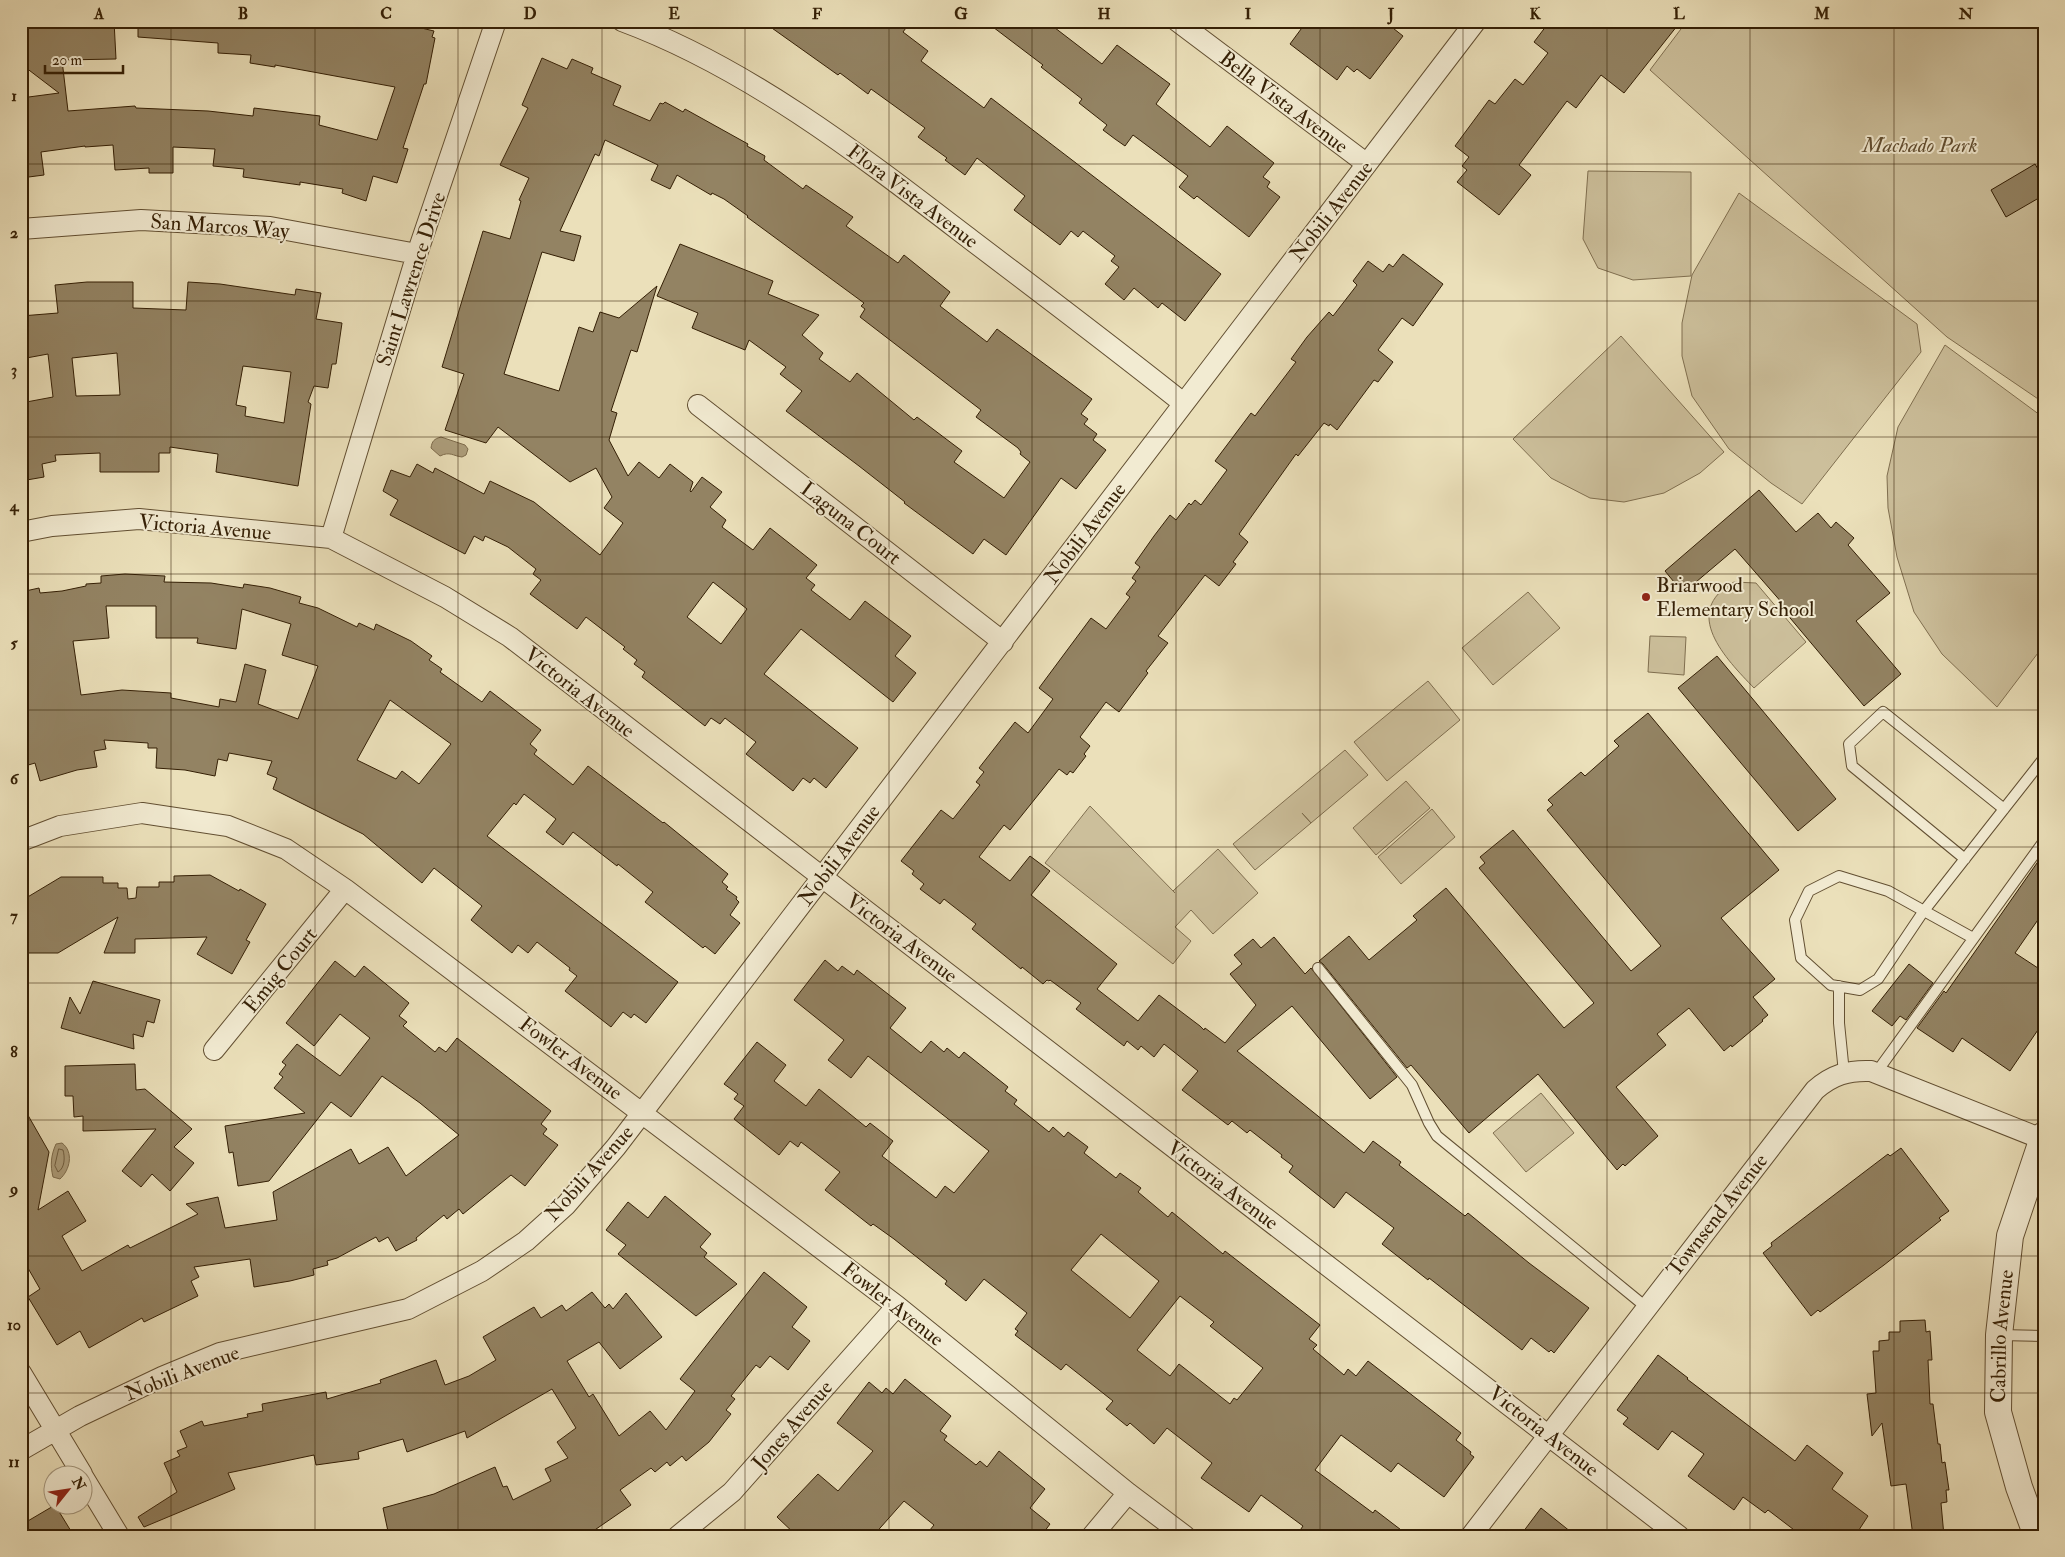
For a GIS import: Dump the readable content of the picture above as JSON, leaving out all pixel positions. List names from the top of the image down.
{
  "streets": {
    "street": [
      "Bella Vista Avenue",
      "Flora Vista Avenue",
      "Nobili Avenue",
      "San Marcos Way",
      "Saint Lawrence Drive",
      "Laguna Court",
      "Victoria Avenue",
      "Emig Court",
      "Fowler Avenue",
      "Townsend Avenue",
      "Cabrillo Avenue",
      "Jones Avenue"
    ]
  },
  "crossings": [
    ["Bella Vista Avenue", "Nobili Avenue"],
    ["Flora Vista Avenue", "Nobili Avenue"],
    ["Nobili Avenue", "Laguna Court"],
    ["Nobili Avenue", "Victoria Avenue"],
    ["Nobili Avenue", "Fowler Avenue"],
    ["San Marcos Way", "Saint Lawrence Drive"],
    ["Saint Lawrence Drive", "Victoria Avenue"],
    ["Victoria Avenue", "Townsend Avenue"],
    ["Emig Court", "Fowler Avenue"],
    ["Fowler Avenue", "Jones Avenue"],
    ["Townsend Avenue", "Cabrillo Avenue"]
  ],
  "parks": ["Machado Park"],
  "places": ["Briarwood Elementary School"],
  "scale_bar": "20 m",
  "north": "top right",
  "grid": {
    "columns": [
      "A",
      "B",
      "C",
      "D",
      "E",
      "F",
      "G",
      "H",
      "I",
      "J",
      "K",
      "L",
      "M",
      "N"
    ],
    "rows": [
      "1",
      "2",
      "3",
      "4",
      "5",
      "6",
      "7",
      "8",
      "9",
      "10",
      "11"
    ]
  }
}
